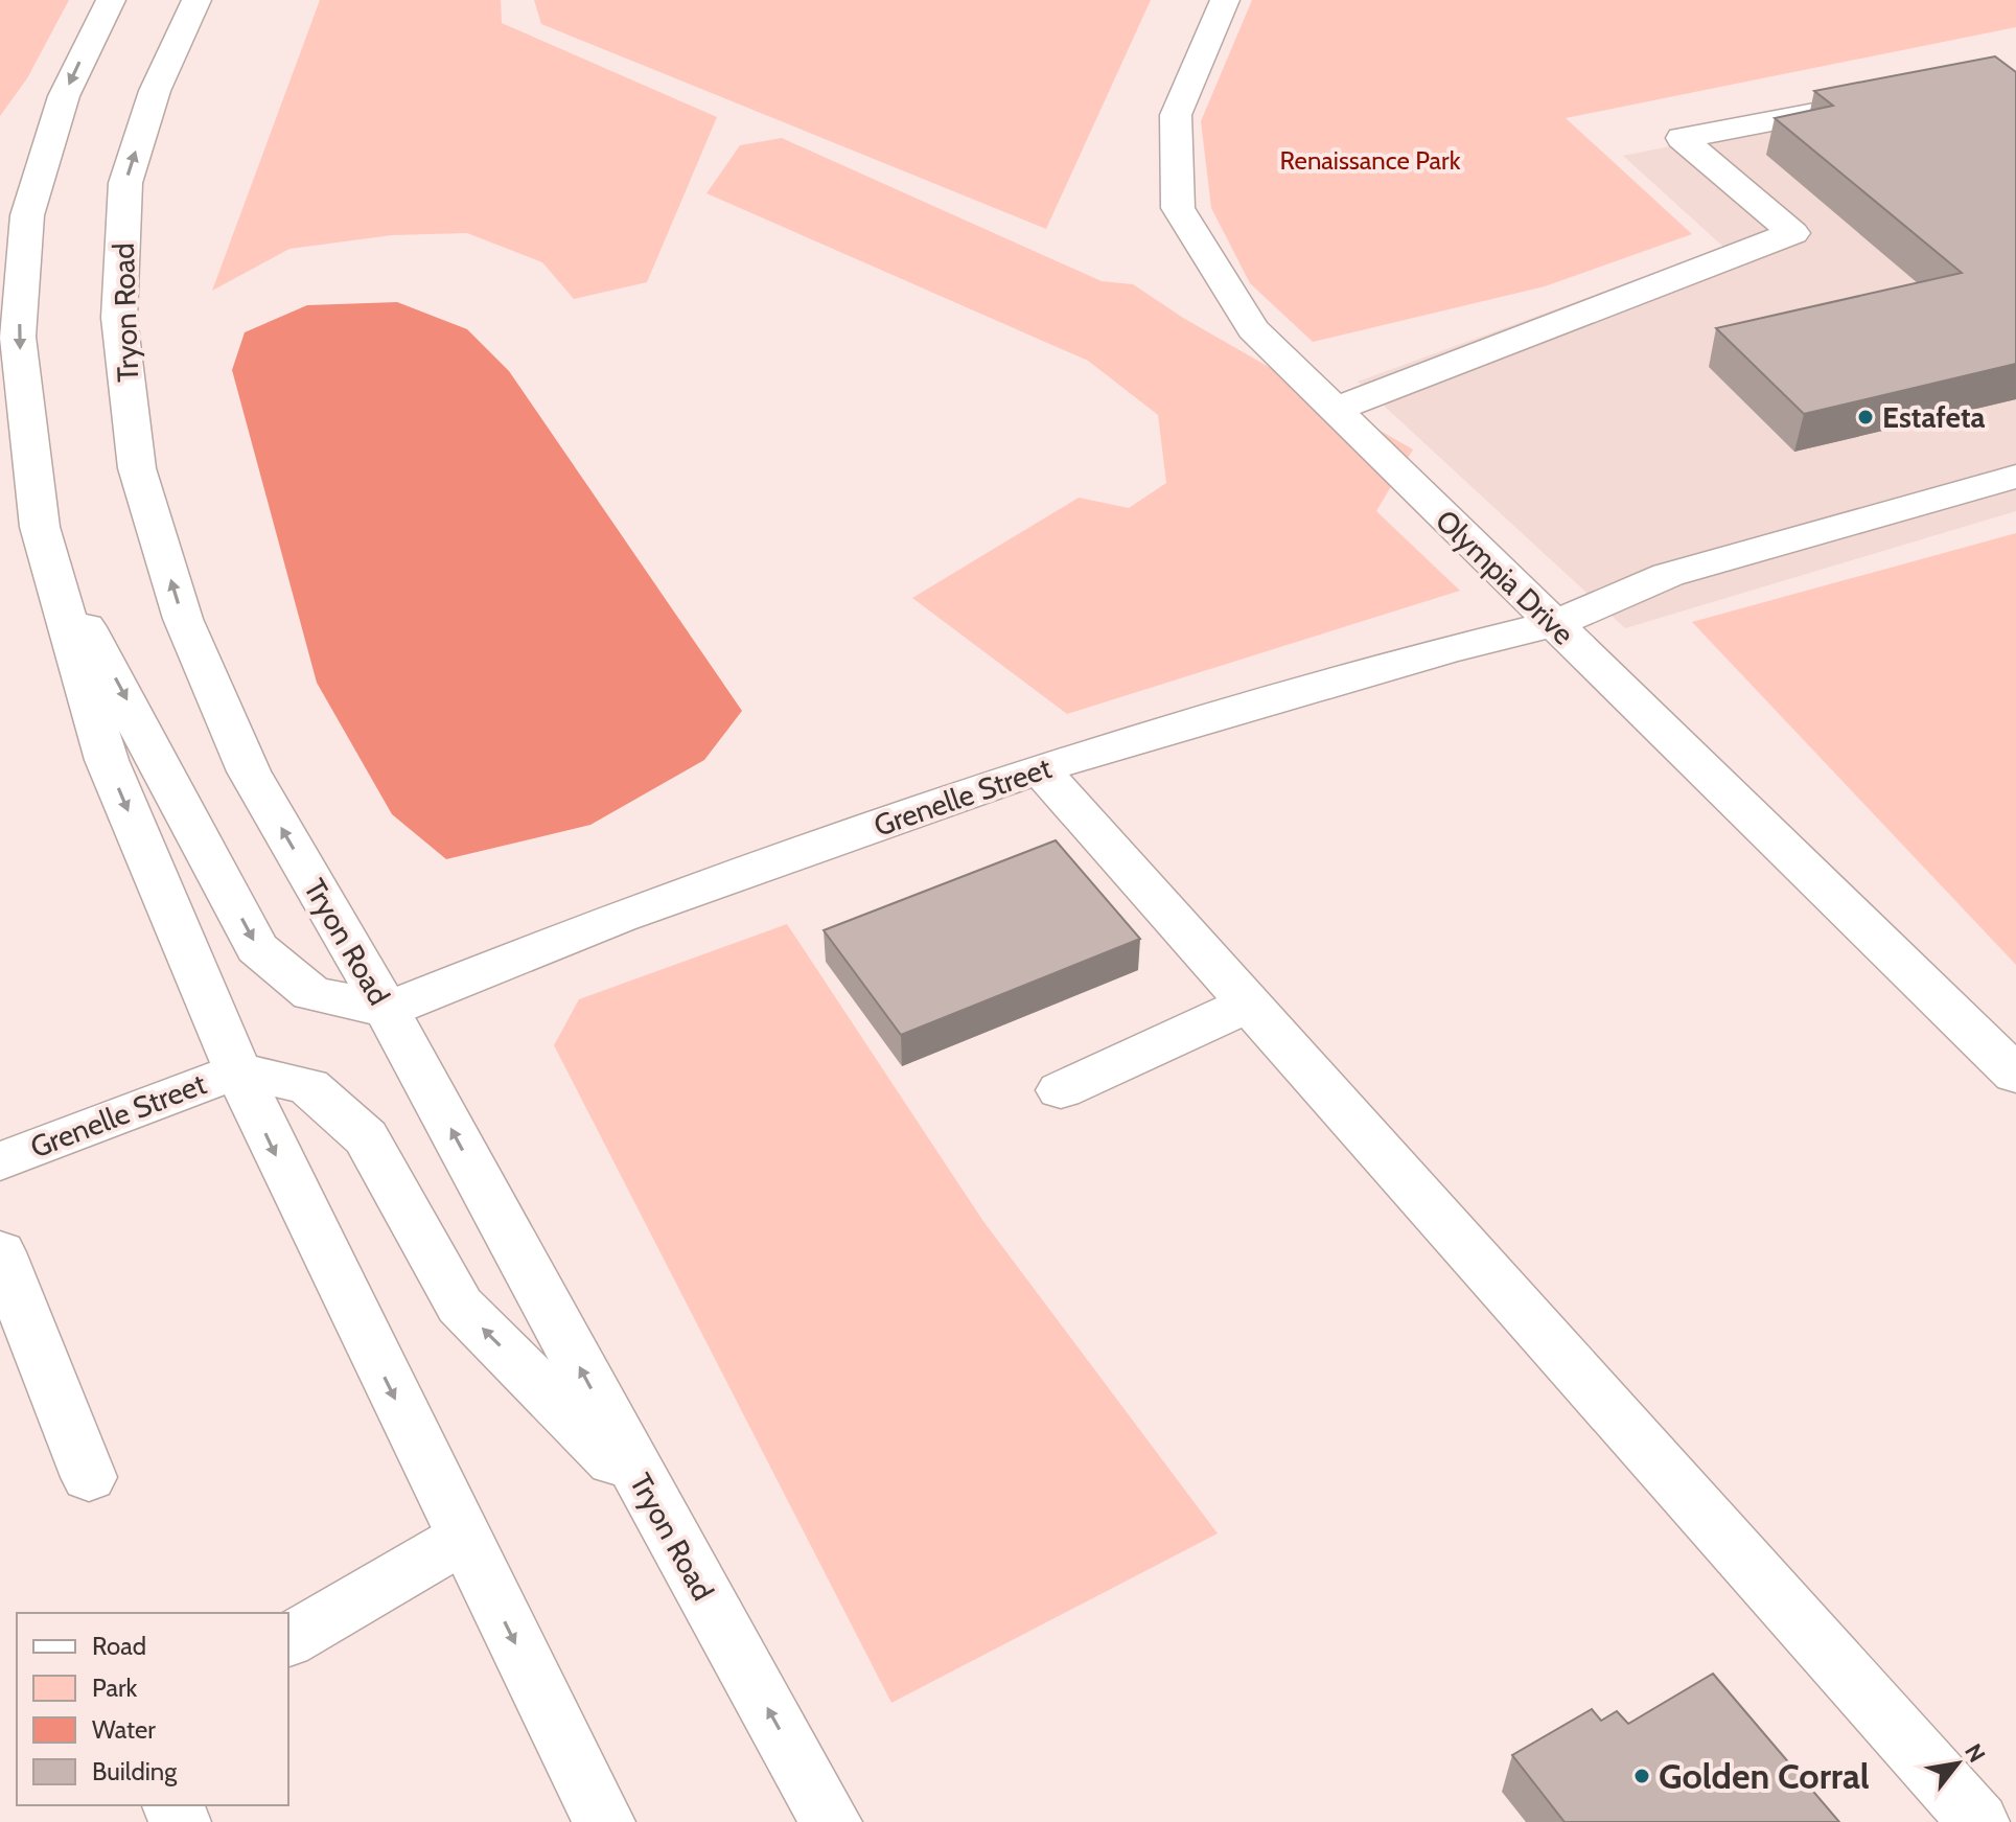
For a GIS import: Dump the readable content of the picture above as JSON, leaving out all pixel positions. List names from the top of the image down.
{
  "streets": {
    "main road": ["Tryon Road", "Olympia Drive", "Grenelle Street"]
  },
  "crossings": [
    ["Tryon Road", "Grenelle Street"],
    ["Olympia Drive", "Grenelle Street"]
  ],
  "parks": ["Renaissance Park"],
  "places": ["Estafeta", "Golden Corral"],
  "legend": [
    "Road",
    "Park",
    "Water",
    "Building"
  ],
  "north": "top right"
}
